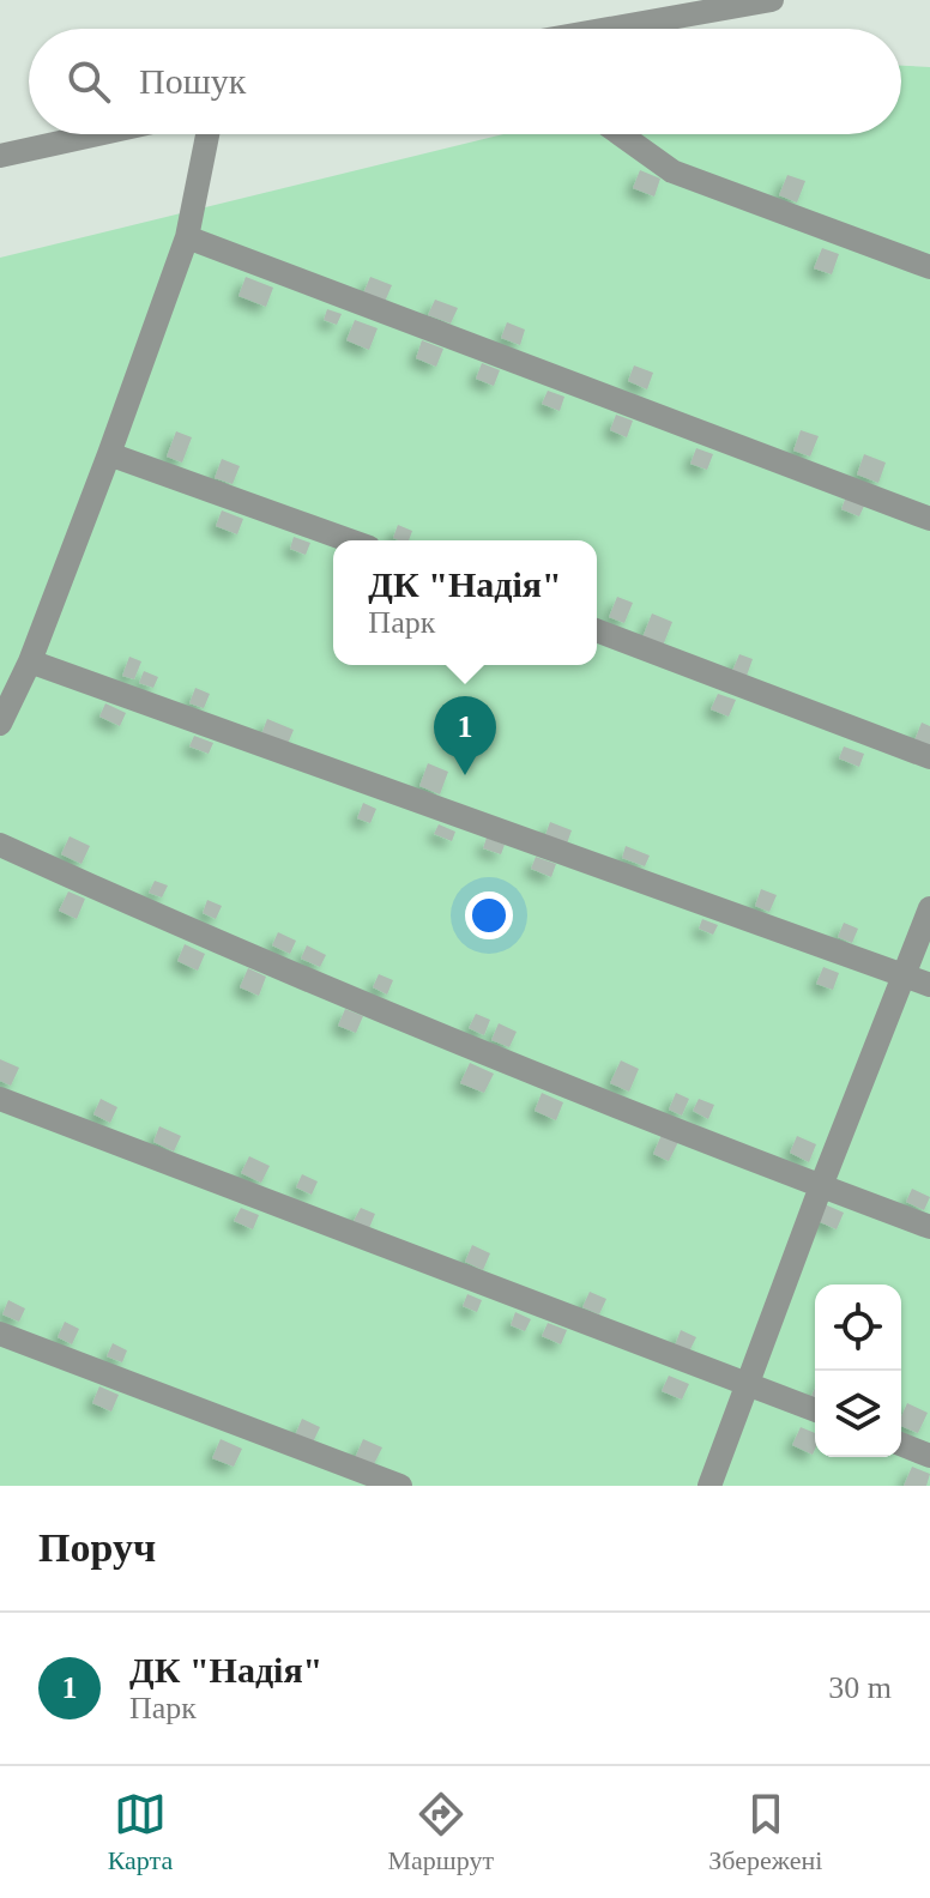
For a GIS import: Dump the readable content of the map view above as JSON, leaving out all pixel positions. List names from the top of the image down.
{
  "page": {
    "search": "Пошук",
    "popup": ["ДК \"Надія\"", "Парк"],
    "pins": "1",
    "heading": "Поруч",
    "list": [
      {
        "mark": "1",
        "name": "ДК \"Надія\"",
        "note": "Парк",
        "value": "30 m"
      }
    ],
    "nav": ["Карта", "Маршрут", "Збережені"]
  }
}
